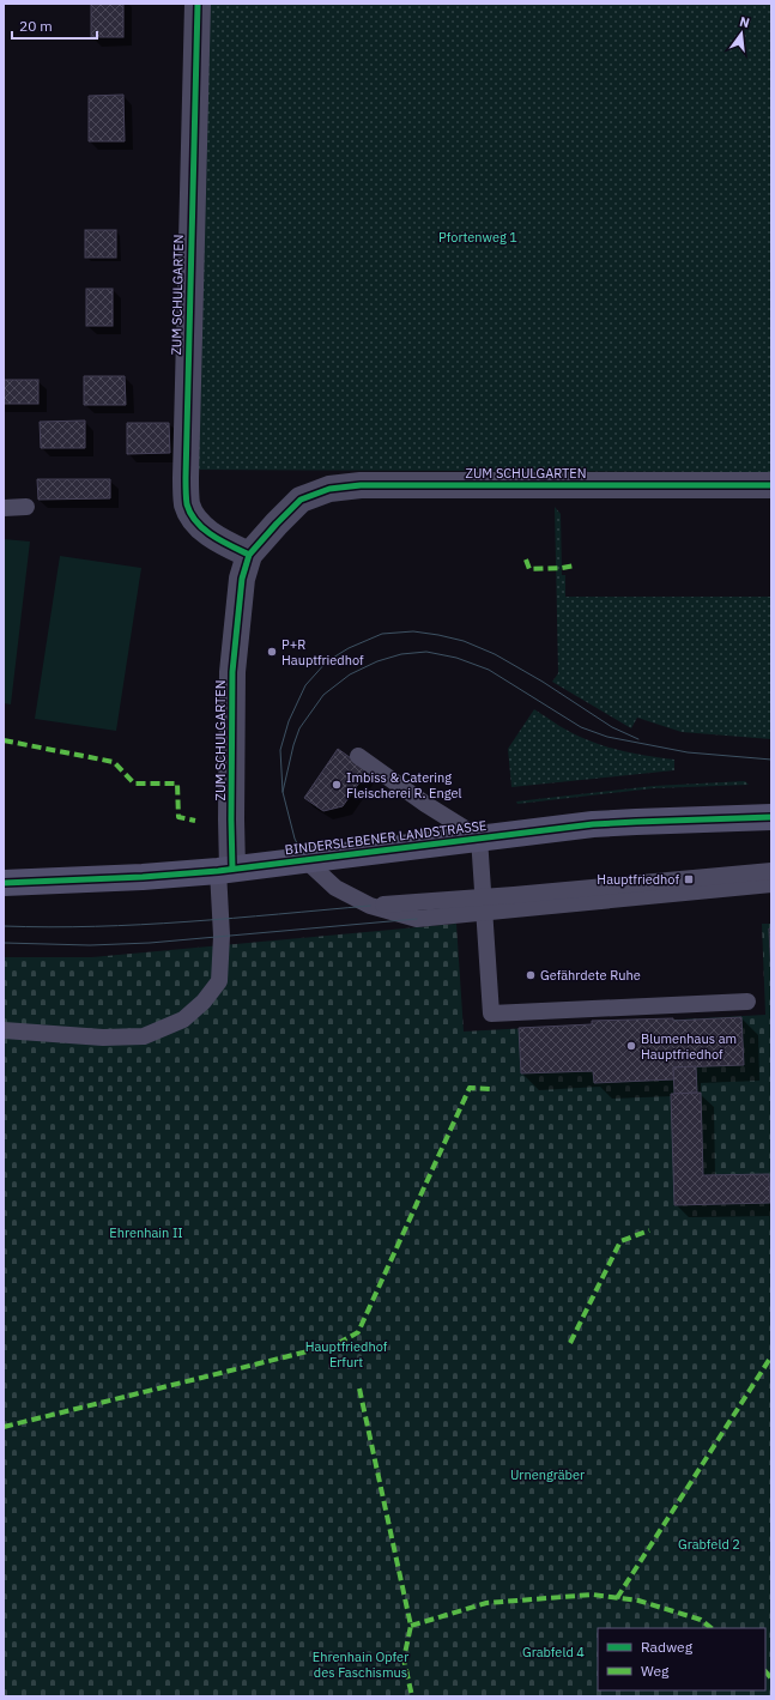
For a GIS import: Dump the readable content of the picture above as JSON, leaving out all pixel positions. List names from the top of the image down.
{
  "streets": {
    "main road": ["BINDERSLEBENER LANDSTRASSE"],
    "street": ["ZUM SCHULGARTEN"]
  },
  "crossings": [
    ["ZUM SCHULGARTEN", "BINDERSLEBENER LANDSTRASSE"]
  ],
  "parks": [
    "Pfortenweg 1",
    "Ehrenhain II",
    "Hauptfriedhof Erfurt",
    "Urnengräber",
    "Grabfeld 2",
    "Grabfeld 4",
    "Ehrenhain Opfer des Faschismus"
  ],
  "places": {
    "other": [
      "P+R Hauptfriedhof",
      "Imbiss & Catering Fleischerei R. Engel",
      "Gefährdete Ruhe",
      "Blumenhaus am Hauptfriedhof"
    ],
    "transit": ["Hauptfriedhof"]
  },
  "legend": ["Radweg", "Weg"],
  "scale_bar": "20 m",
  "north": "top"
}
